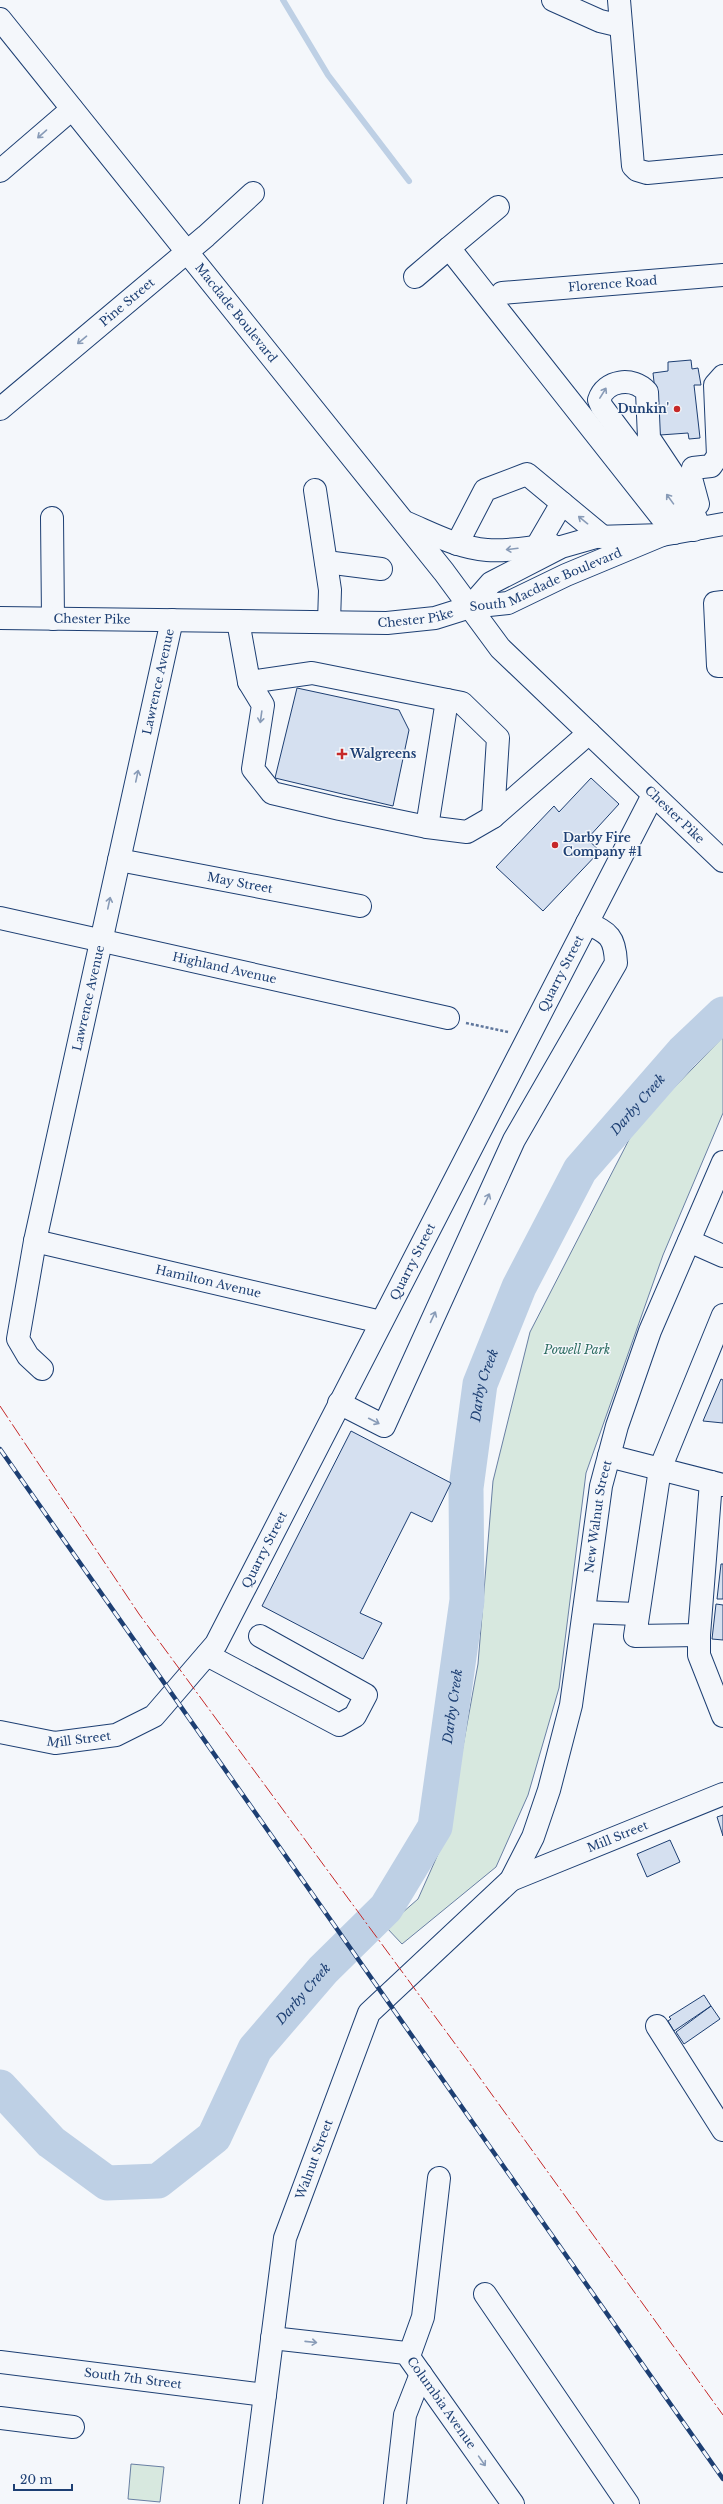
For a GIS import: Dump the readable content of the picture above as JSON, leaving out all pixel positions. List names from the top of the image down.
{
  "streets": {
    "street": [
      "Florence Road",
      "Pine Street",
      "Macdade Boulevard",
      "South Macdade Boulevard",
      "Chester Pike",
      "Lawrence Avenue",
      "May Street",
      "Highland Avenue",
      "Quarry Street",
      "Hamilton Avenue",
      "New Walnut Street",
      "Mill Street",
      "Walnut Street",
      "South 7th Street",
      "Columbia Avenue"
    ]
  },
  "crossings": [
    ["Pine Street", "Macdade Boulevard"],
    ["Macdade Boulevard", "South Macdade Boulevard"],
    ["Macdade Boulevard", "Chester Pike"],
    ["South Macdade Boulevard", "Chester Pike"],
    ["Chester Pike", "Lawrence Avenue"],
    ["Chester Pike", "Quarry Street"],
    ["Lawrence Avenue", "May Street"],
    ["Lawrence Avenue", "Highland Avenue"],
    ["Lawrence Avenue", "Hamilton Avenue"],
    ["Quarry Street", "Hamilton Avenue"],
    ["Quarry Street", "Mill Street"],
    ["New Walnut Street", "Mill Street"],
    ["New Walnut Street", "Walnut Street"],
    ["Mill Street", "Walnut Street"],
    ["Walnut Street", "South 7th Street"],
    ["Walnut Street", "Columbia Avenue"]
  ],
  "one_way": ["Lawrence Avenue"],
  "water": ["Darby Creek"],
  "parks": ["Powell Park"],
  "places": {
    "other": ["Dunkin'", "Darby Fire Company #1"],
    "health": ["Walgreens"]
  },
  "scale_bar": "20 m"
}
